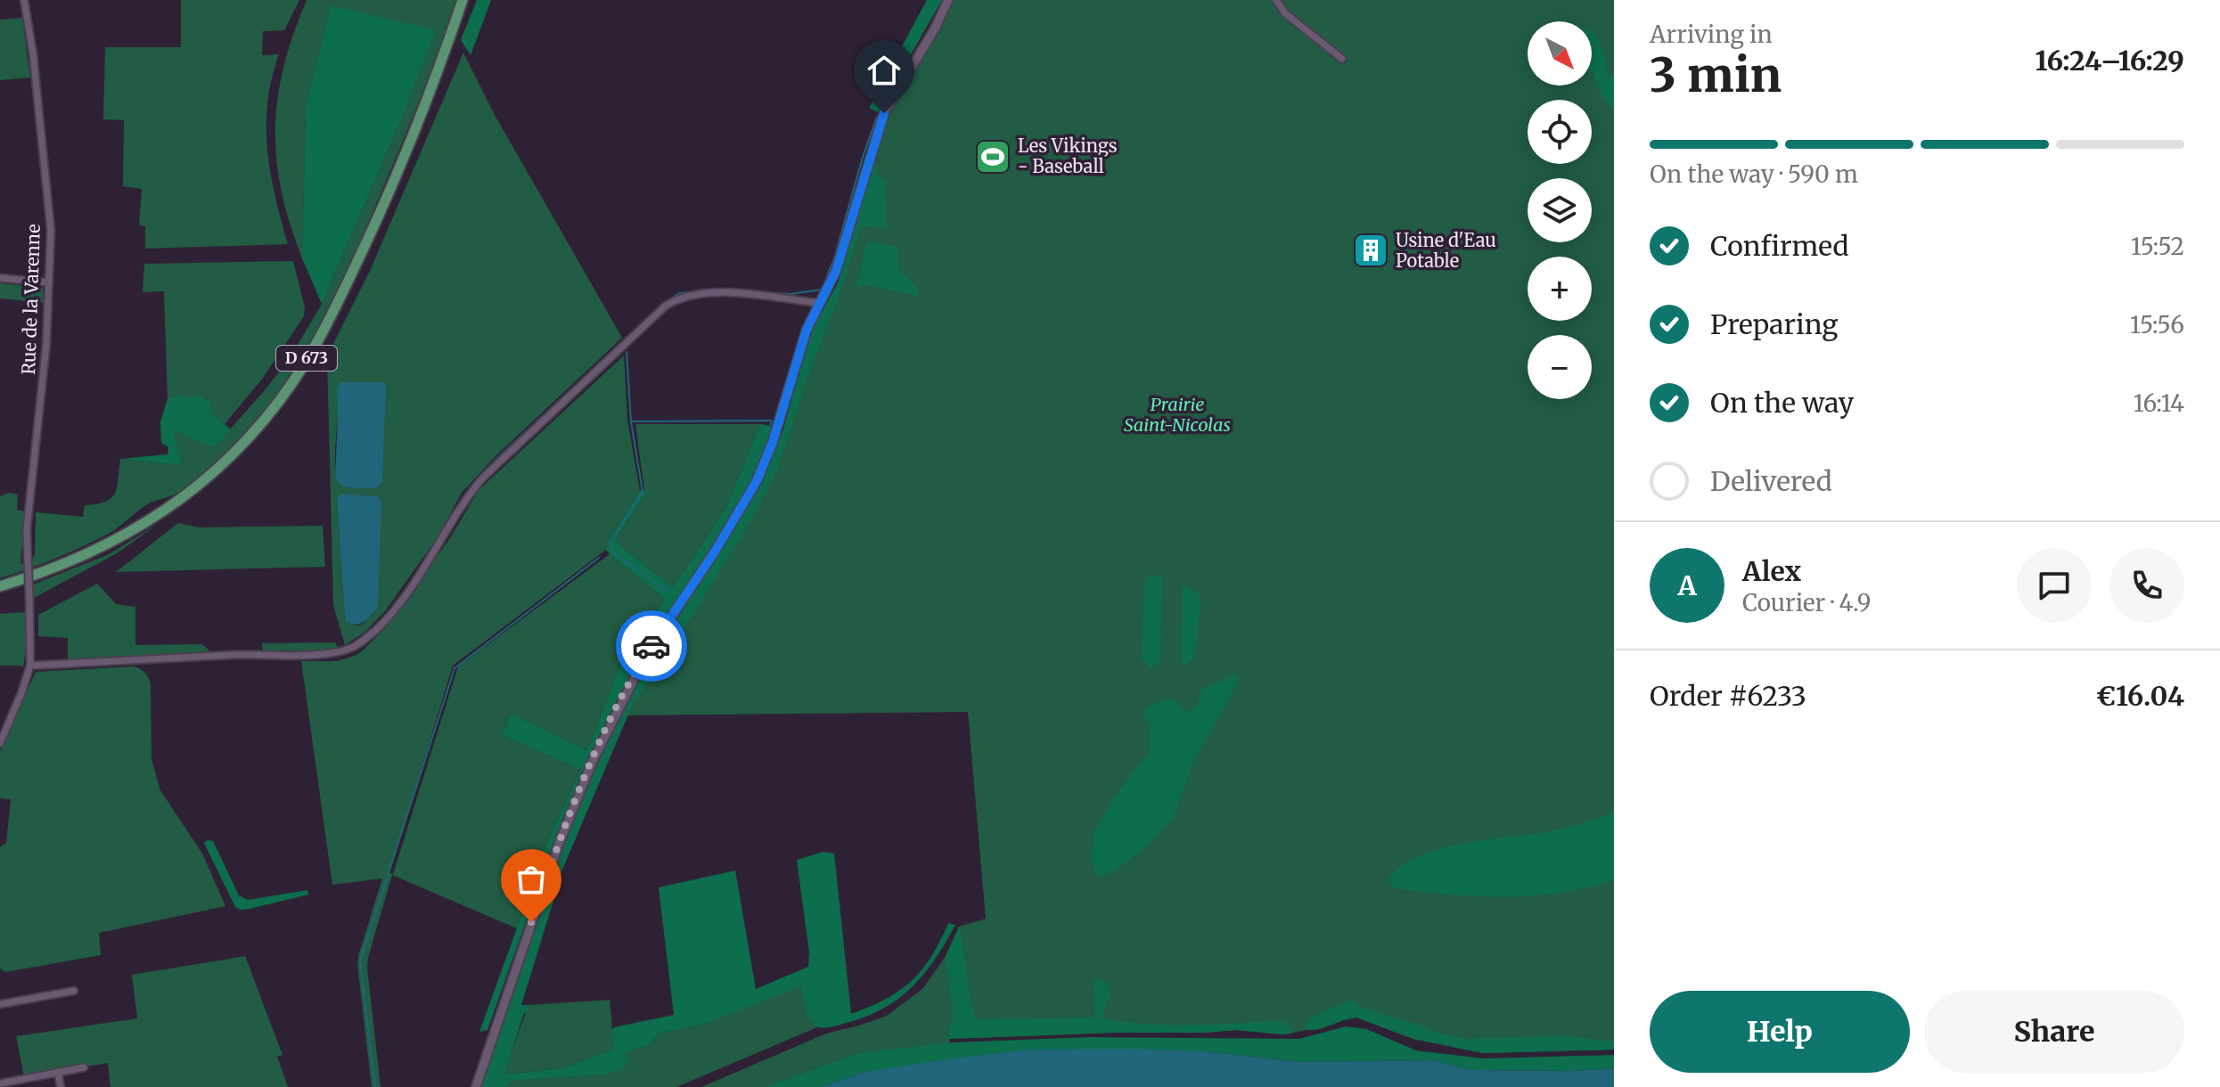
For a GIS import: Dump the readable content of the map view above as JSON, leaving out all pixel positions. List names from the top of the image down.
{
  "streets": {
    "main road": ["D 673"],
    "street": ["Rue de la Varenne"]
  },
  "parks": ["Prairie Saint-Nicolas"],
  "places": {
    "sports": ["Les Vikings - Baseball"],
    "building": ["Usine d'Eau Potable"]
  },
  "north": "bottom right",
  "page": {
    "heading": ["3 min", "Arriving in", "16:24–16:29"],
    "panel": [
      "Alex",
      "Courier · 4.9",
      "Order #6233",
      "€16.04"
    ],
    "map_buttons": ["+", "−"],
    "bar": "On the way · 590 m",
    "list": [
      ["Confirmed", "15:52"],
      ["Preparing", "15:56"],
      ["On the way", "16:14"],
      "Delivered"
    ],
    "round": "A",
    "buttons": ["Help", "Share"]
  }
}
